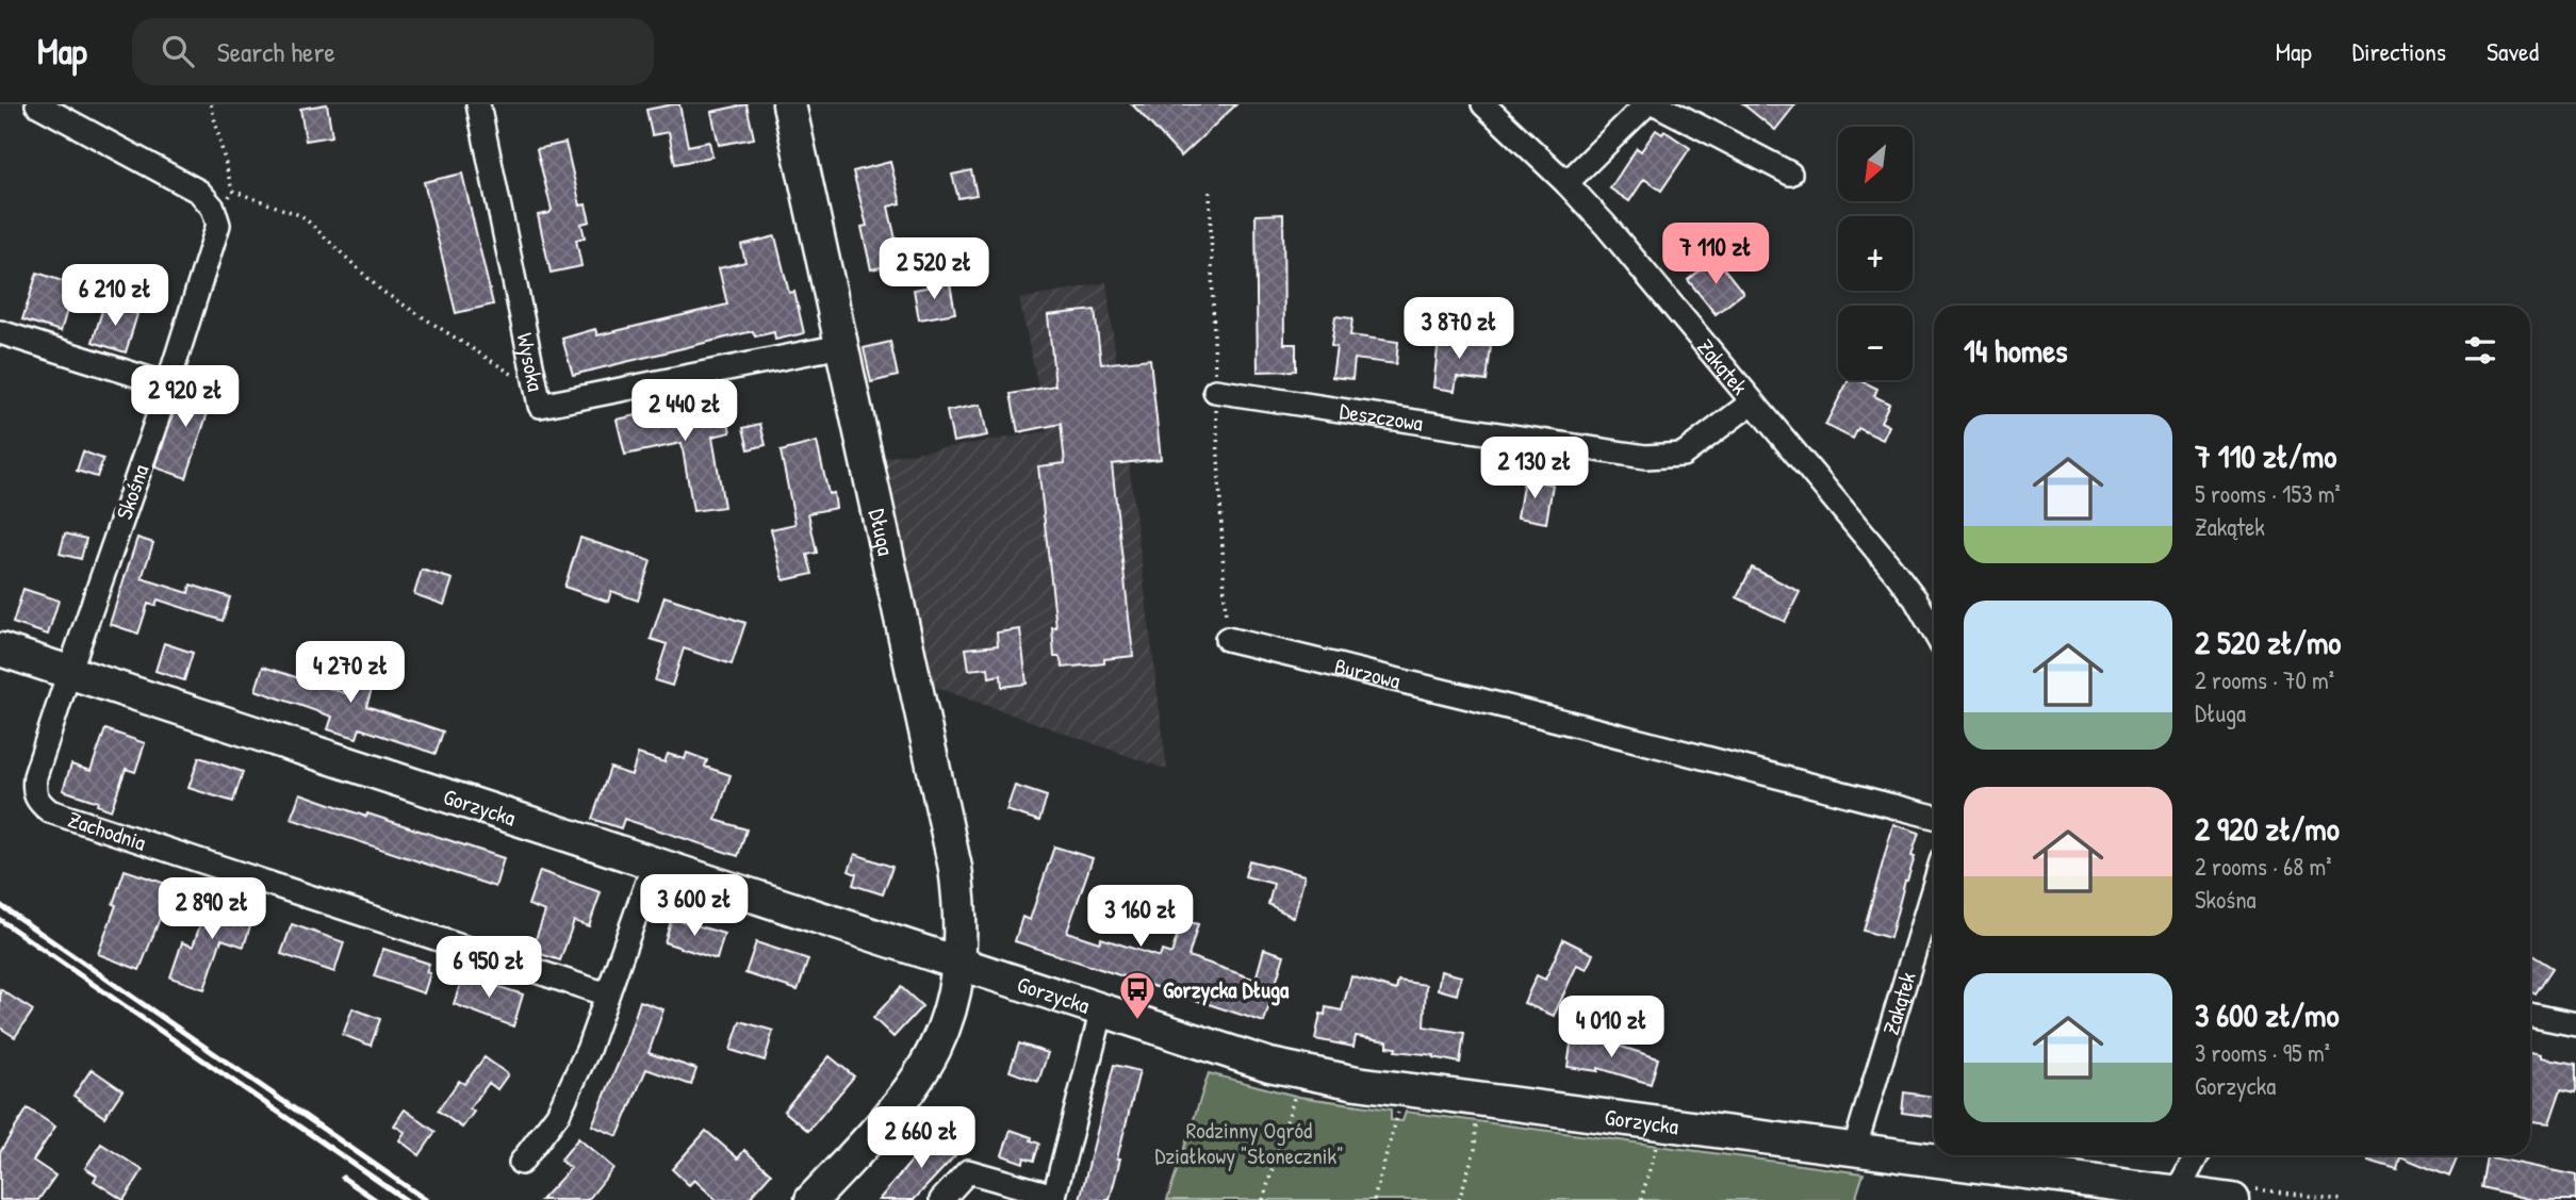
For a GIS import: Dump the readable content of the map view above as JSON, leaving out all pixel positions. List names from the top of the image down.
{
  "streets": {
    "street": [
      "Wysoka",
      "Zakątek",
      "Deszczowa",
      "Skośna",
      "Długa",
      "Burzowa",
      "Gorzycka",
      "Zachodnia"
    ]
  },
  "crossings": [
    ["Wysoka", "Długa"],
    ["Zakątek", "Deszczowa"],
    ["Zakątek", "Gorzycka"],
    ["Skośna", "Gorzycka"],
    ["Skośna", "Zachodnia"],
    ["Długa", "Gorzycka"],
    ["Gorzycka", "Zachodnia"]
  ],
  "parks": ["Rodzinny Ogród Działkowy \"Słonecznik\""],
  "places": {
    "bus stop": ["Gorzycka Długa"]
  },
  "north": "bottom left",
  "page": {
    "header": "Map",
    "search": "Search here",
    "nav": ["Map", "Directions", "Saved"],
    "map_buttons": ["+", "−"],
    "price": [
      "7 110 zł",
      "2 520 zł",
      "6 210 zł",
      "3 870 zł",
      "2 920 zł",
      "2 440 zł",
      "2 130 zł",
      "4 270 zł",
      "3 600 zł",
      "2 890 zł",
      "3 160 zł",
      "6 950 zł",
      "4 010 zł",
      "2 660 zł"
    ],
    "heading": "14 homes",
    "list": [
      {
        "name": "7 110 zł/mo",
        "note": "5 rooms · 153 m² · Zakątek"
      },
      {
        "name": "2 520 zł/mo",
        "note": "2 rooms · 70 m² · Długa"
      },
      {
        "name": "2 920 zł/mo",
        "note": "2 rooms · 68 m² · Skośna"
      },
      {
        "name": "3 600 zł/mo",
        "note": "3 rooms · 95 m² · Gorzycka"
      }
    ]
  }
}
